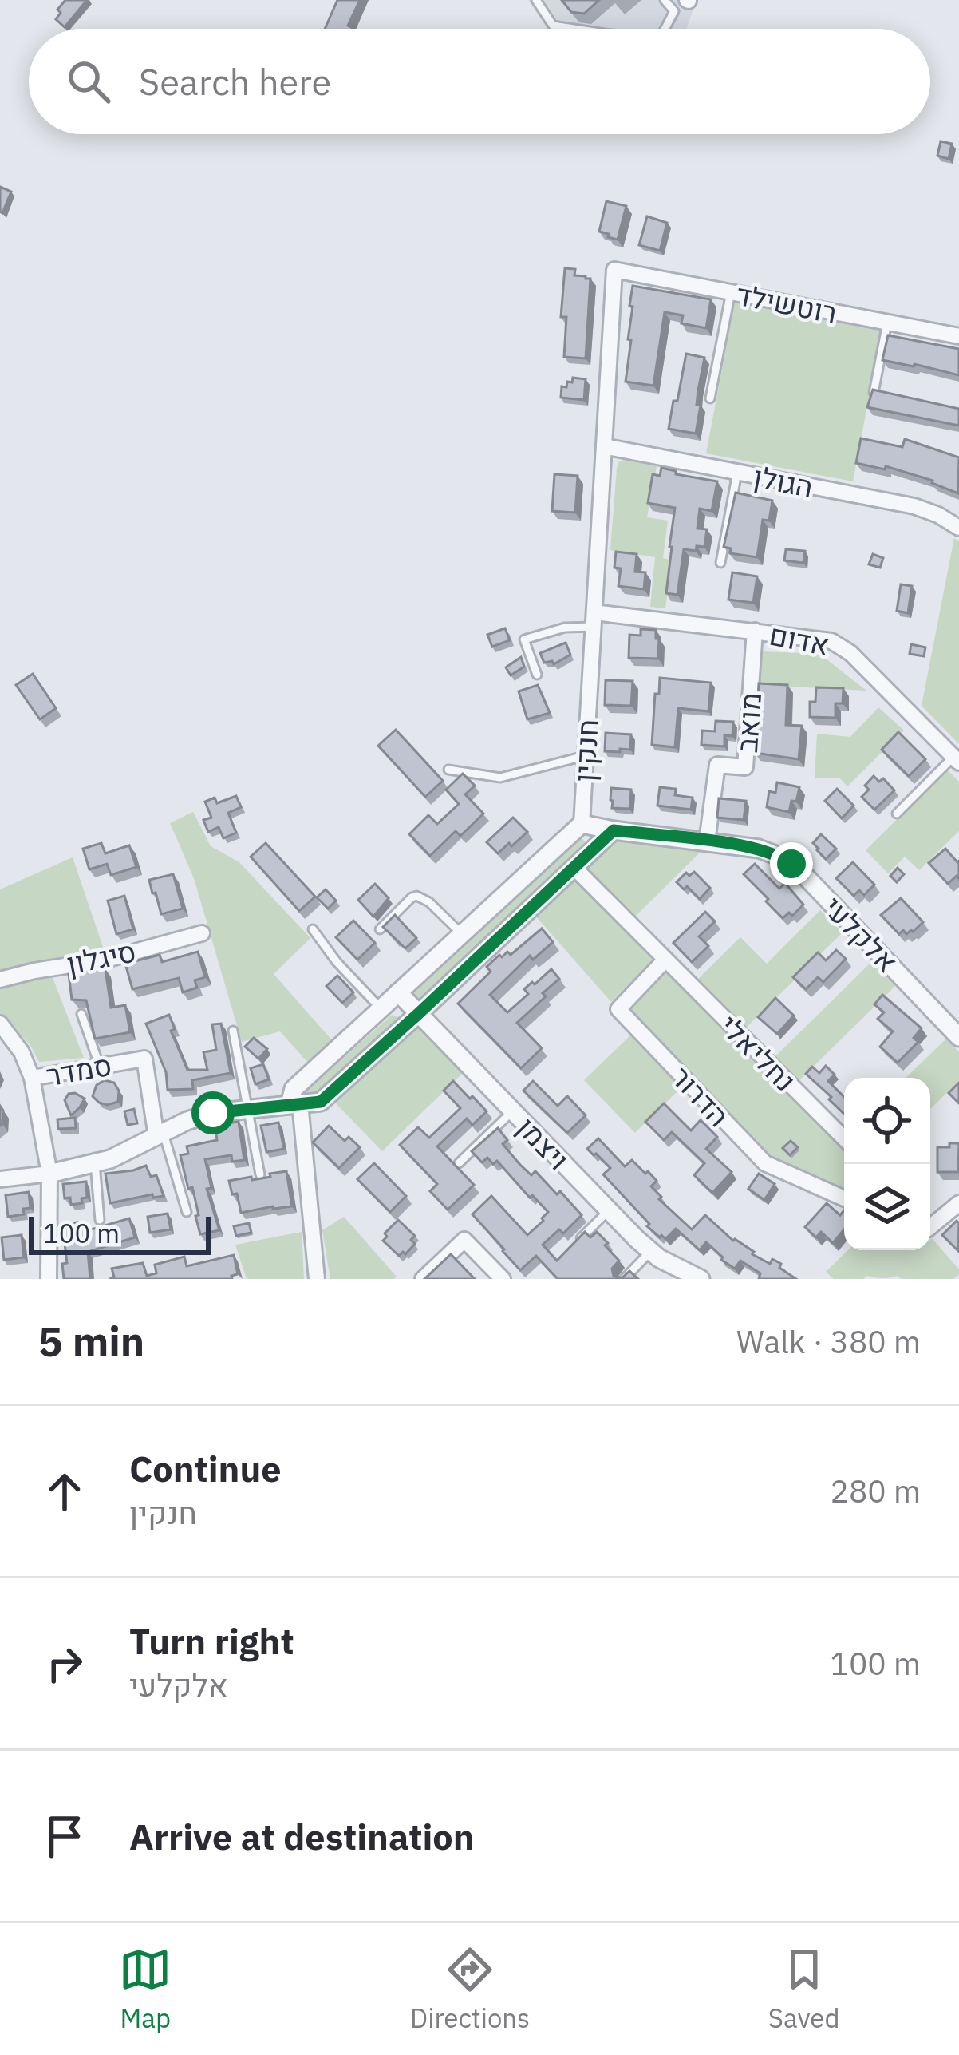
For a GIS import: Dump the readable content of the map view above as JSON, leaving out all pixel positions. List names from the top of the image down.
{
  "streets": {
    "street": [
      "רוטשילד",
      "הגולן",
      "אדום",
      "מואב",
      "חנקין",
      "אלקלעי",
      "סיגלון",
      "נחליאלי",
      "סמדר",
      "הדרור",
      "ויצמן"
    ]
  },
  "crossings": [
    ["רוטשילד", "חנקין"],
    ["הגולן", "חנקין"],
    ["אדום", "מואב"],
    ["אדום", "חנקין"],
    ["מואב", "אלקלעי"],
    ["חנקין", "אלקלעי"],
    ["חנקין", "ויצמן"],
    ["נחליאלי", "הדרור"]
  ],
  "scale_bar": "100 m",
  "page": {
    "search": "Search here",
    "scale": "100 m",
    "heading": ["5 min", "Walk · 380 m"],
    "list": [
      ["Continue", "חנקין", "280 m"],
      ["Turn right", "אלקלעי", "100 m"],
      "Arrive at destination"
    ],
    "nav": ["Map", "Directions", "Saved"]
  }
}
